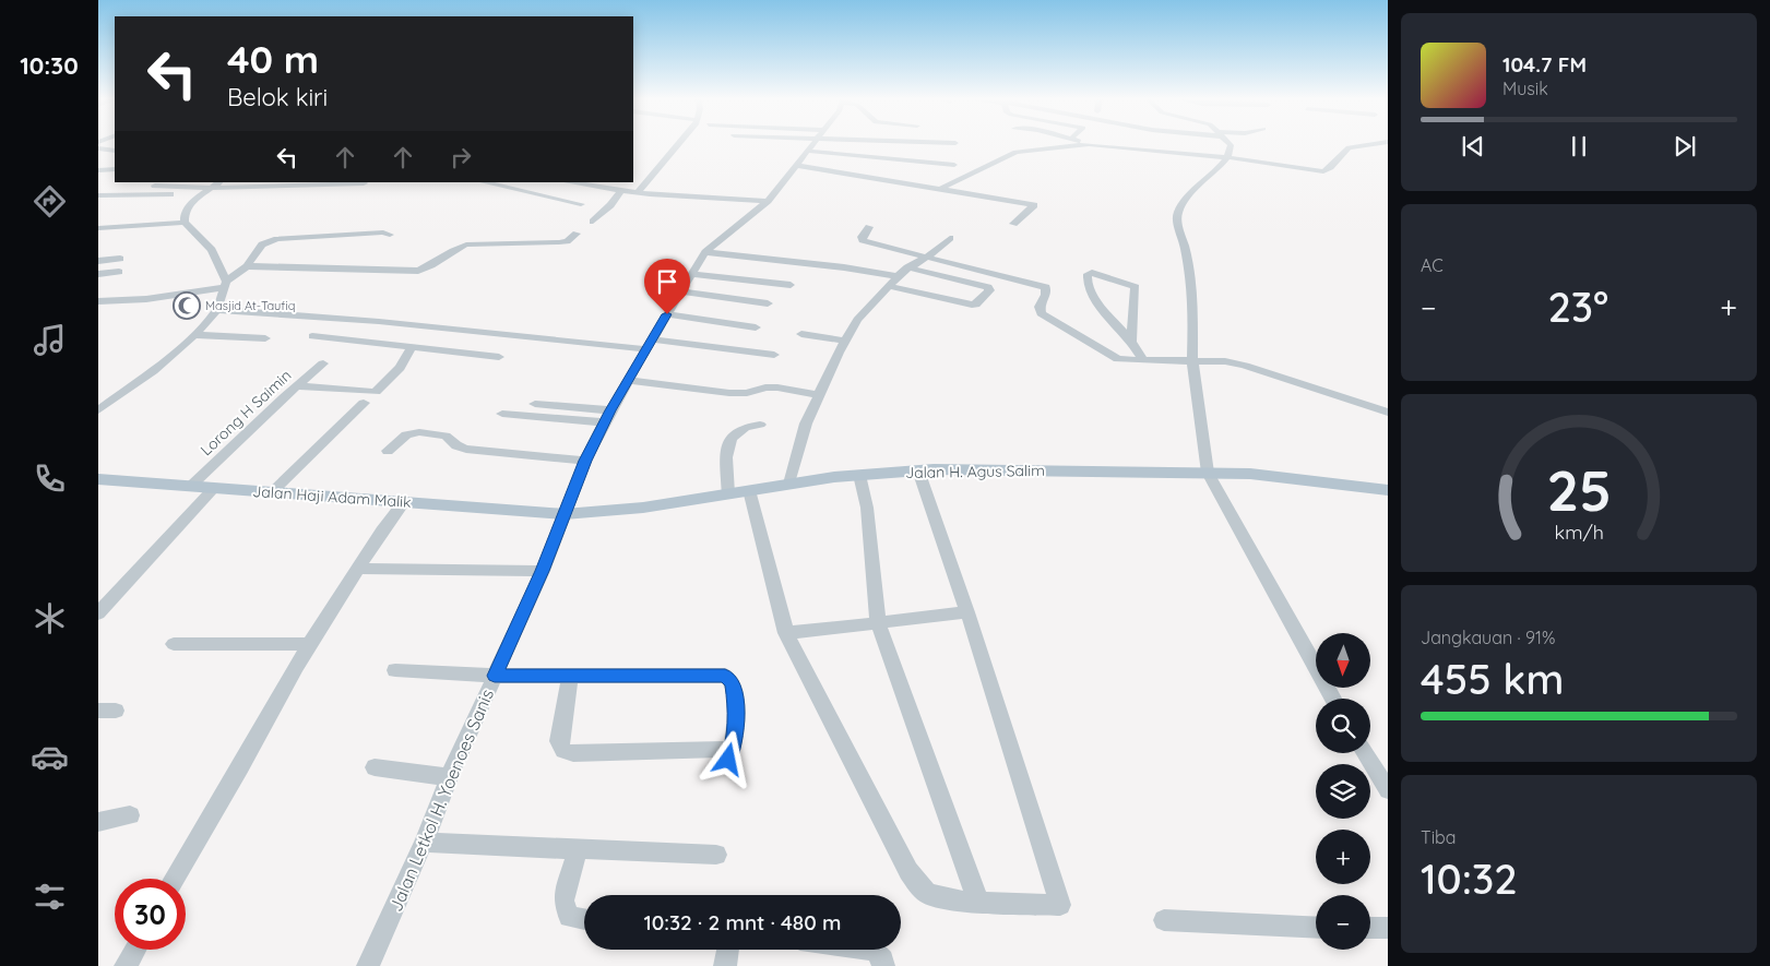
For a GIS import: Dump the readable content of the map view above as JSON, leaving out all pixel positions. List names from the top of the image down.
{
  "streets": {
    "main road": ["Jalan H. Agus Salim", "Jalan Haji Adam Malik"],
    "street": ["Lorong H Saimin", "Jalan Letkol H. Yoenoes Sanis"]
  },
  "crossings": [
    ["Lorong H Saimin", "Jalan Haji Adam Malik"],
    ["Jalan H. Agus Salim", "Jalan Haji Adam Malik"],
    ["Jalan H. Agus Salim", "Jalan Letkol H. Yoenoes Sanis"],
    ["Jalan Haji Adam Malik", "Jalan Letkol H. Yoenoes Sanis"]
  ],
  "places": {
    "mosque": ["Masjid At-Taufiq"]
  },
  "north": "bottom",
  "page": {
    "tabs": "10:30",
    "turn": ["40 m", "Belok kiri"],
    "song": ["104.7 FM", "Musik"],
    "tile": [
      "AC",
      ["Jangkauan · 91%", "455 km"],
      ["Tiba", "10:32"]
    ],
    "heat": ["−", "23°", "+"],
    "map_buttons": ["+", "−"],
    "limit": "30",
    "trip": "10:32 · 2 mnt · 480 m",
    "gauge": ["25", "km/h"]
  }
}
